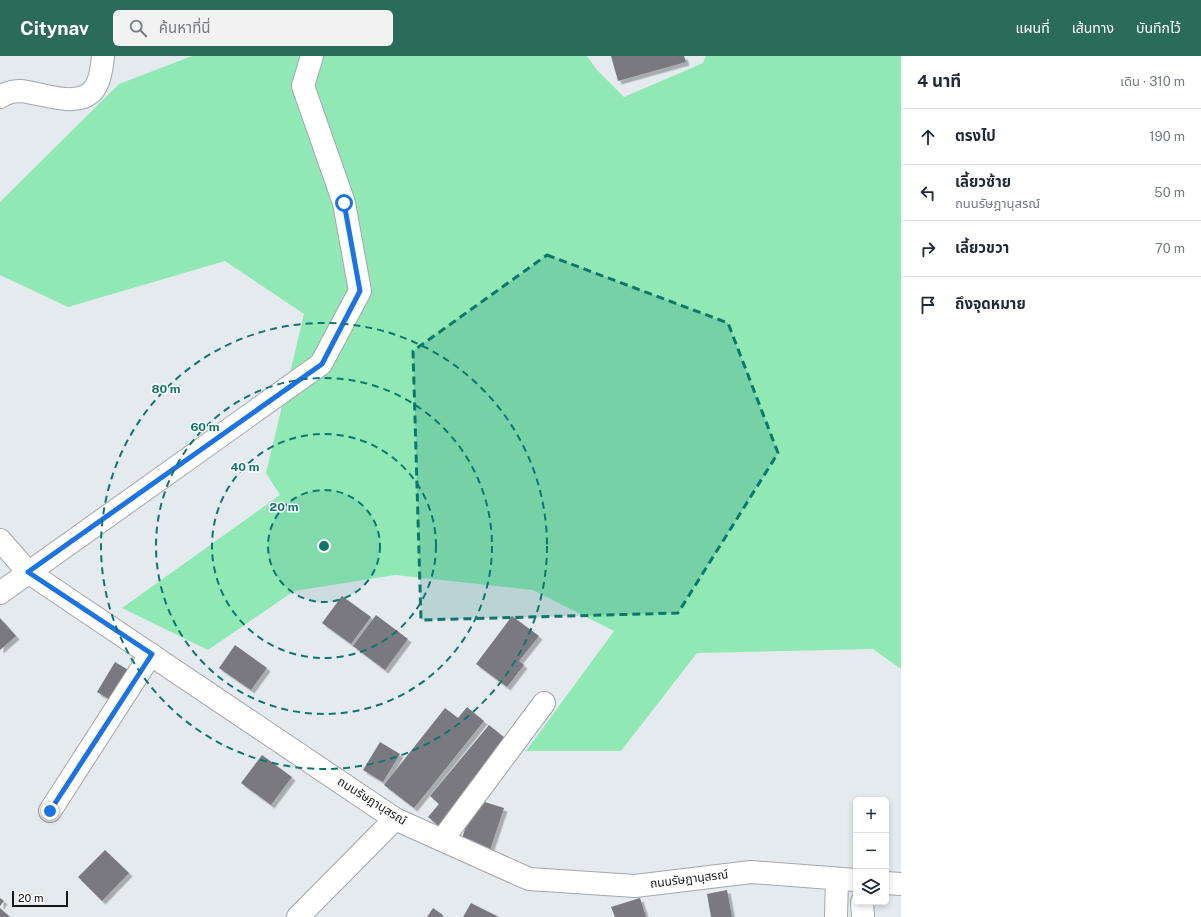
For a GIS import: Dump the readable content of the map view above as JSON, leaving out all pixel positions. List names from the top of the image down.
{
  "streets": {
    "street": ["ถนนรัษฎานุสรณ์"]
  },
  "scale_bar": "20 m",
  "page": {
    "header": "Citynav",
    "search": "ค้นหาที่นี่",
    "nav": ["แผนที่", "เส้นทาง", "บันทึกไว้"],
    "heading": ["4 นาที", "เดิน · 310 m"],
    "list": [
      ["ตรงไป", "190 m"],
      ["เลี้ยวซ้าย", "ถนนรัษฎานุสรณ์", "50 m"],
      ["เลี้ยวขวา", "70 m"],
      "ถึงจุดหมาย"
    ],
    "map_buttons": ["+", "−"],
    "scale": "20 m"
  },
  "rings": [
    "80 m",
    "60 m",
    "40 m",
    "20 m"
  ]
}
